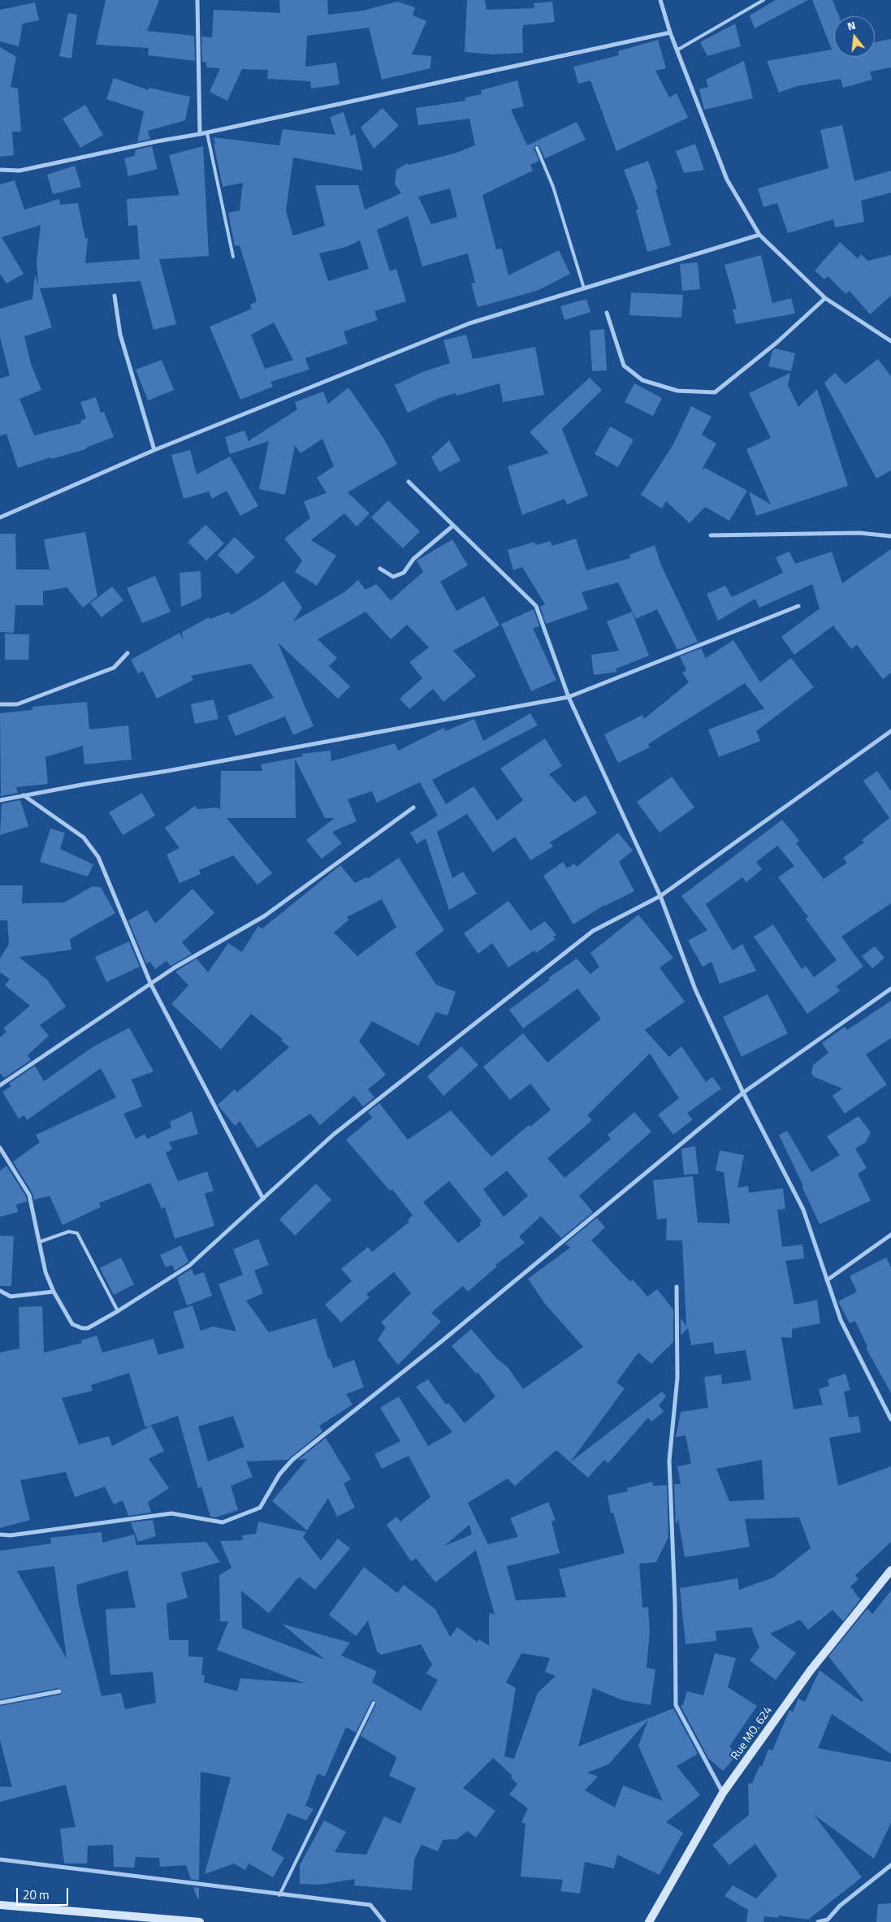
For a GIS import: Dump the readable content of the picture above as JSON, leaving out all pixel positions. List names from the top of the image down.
{
  "streets": {
    "street": ["Rue MO. 624"]
  },
  "scale_bar": "20 m",
  "north": "top"
}
